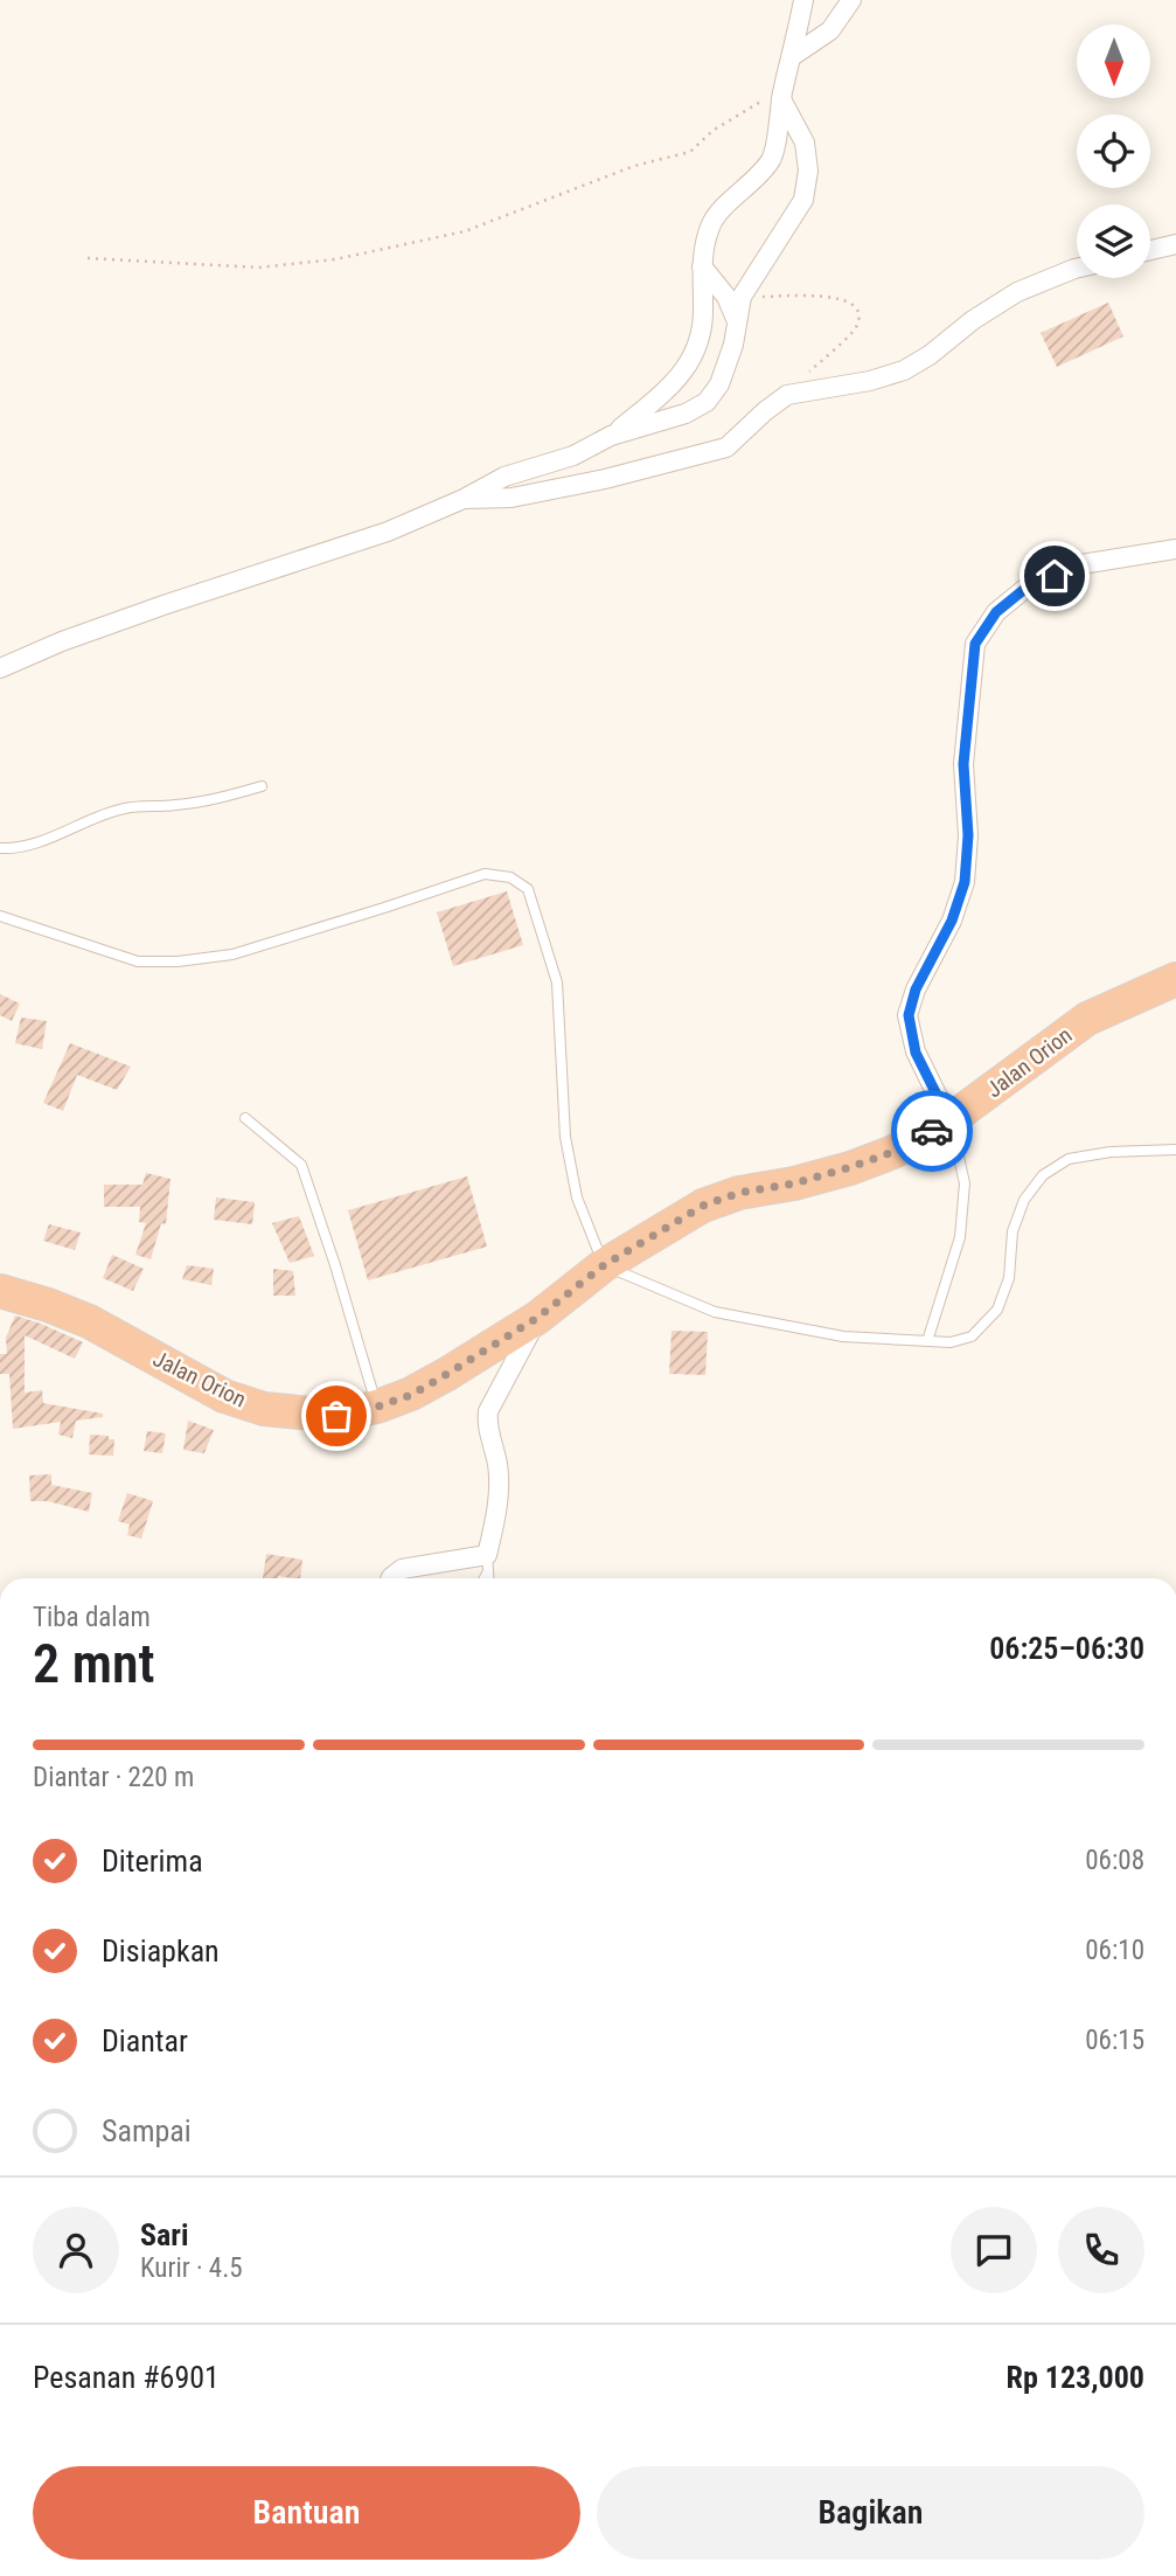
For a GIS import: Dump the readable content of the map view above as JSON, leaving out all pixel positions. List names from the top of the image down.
{
  "streets": {
    "highway": ["Jalan Orion"]
  },
  "north": "bottom",
  "page": {
    "heading": ["2 mnt", "Tiba dalam", "06:25–06:30"],
    "panel": [
      "Sari",
      "Kurir · 4.5",
      "Pesanan #6901",
      "Rp 123,000"
    ],
    "bar": "Diantar · 220 m",
    "list": [
      ["Diterima", "06:08"],
      ["Disiapkan", "06:10"],
      ["Diantar", "06:15"],
      "Sampai"
    ],
    "buttons": ["Bantuan", "Bagikan"]
  }
}
